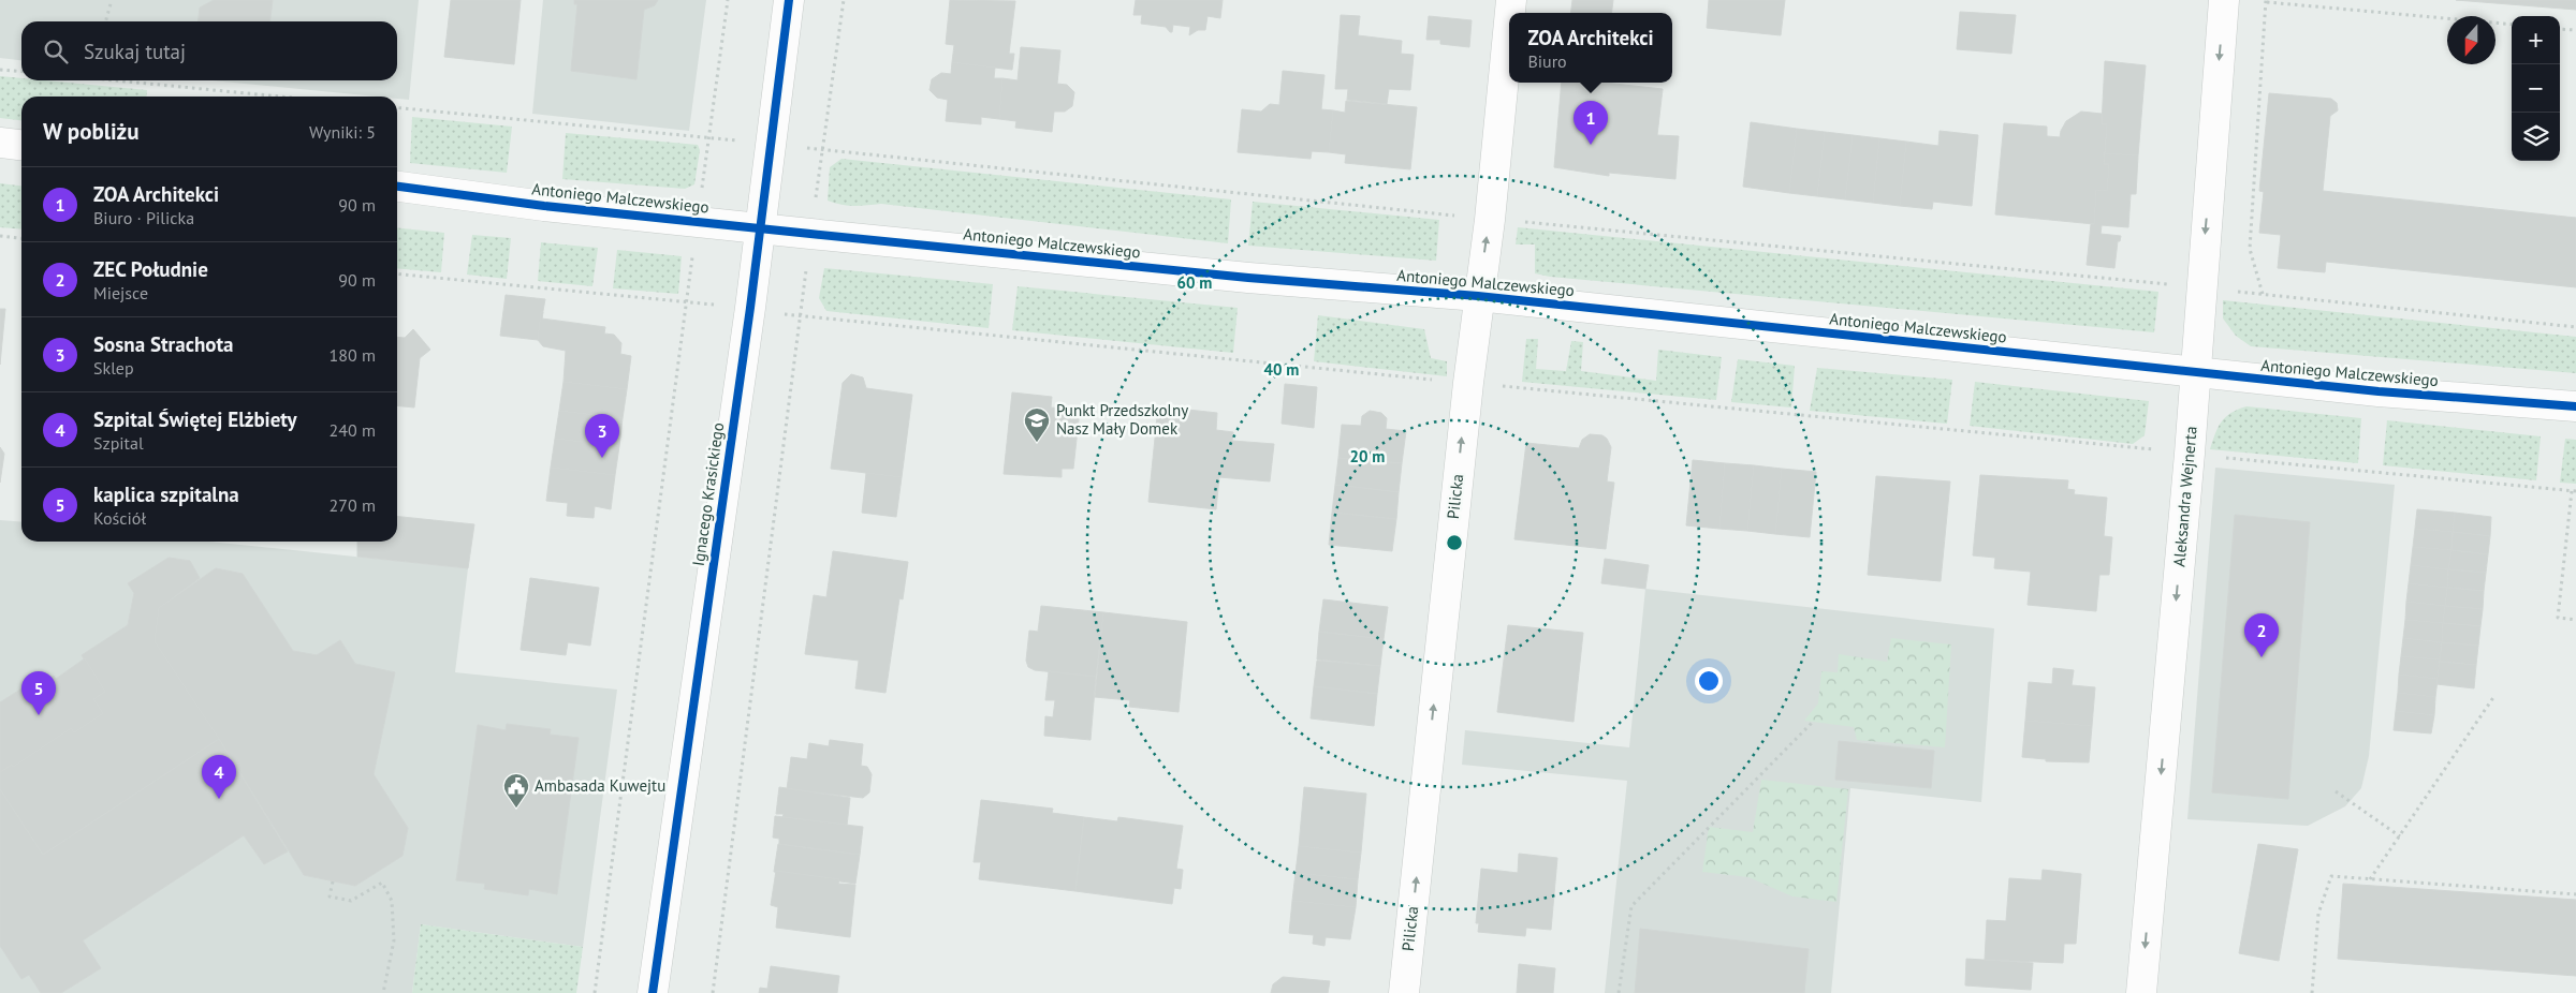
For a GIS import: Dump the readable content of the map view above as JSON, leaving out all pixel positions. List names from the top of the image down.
{
  "streets": {
    "street": [
      "Antoniego Malczewskiego",
      "Ignacego Krasickiego",
      "Pilicka",
      "Aleksandra Wejnerta"
    ]
  },
  "crossings": [
    ["Antoniego Malczewskiego", "Ignacego Krasickiego"],
    ["Antoniego Malczewskiego", "Pilicka"],
    ["Antoniego Malczewskiego", "Aleksandra Wejnerta"]
  ],
  "one_way": ["Pilicka", "Aleksandra Wejnerta"],
  "places": {
    "school or university": ["Punkt Przedszkolny Nasz Mały Domek"],
    "public building": ["Ambasada Kuwejtu"]
  },
  "north": "bottom",
  "page": {
    "popup": ["ZOA Architekci", "Biuro"],
    "map_buttons": ["+", "−"],
    "search": "Szukaj tutaj",
    "heading": ["W pobliżu", "Wyniki: 5"],
    "pins": [
      "1",
      "3",
      "2",
      "5",
      "4"
    ],
    "list": [
      {
        "mark": "1",
        "name": "ZOA Architekci",
        "note": "Biuro · Pilicka",
        "value": "90 m"
      },
      {
        "mark": "2",
        "name": "ZEC Południe",
        "note": "Miejsce",
        "value": "90 m"
      },
      {
        "mark": "3",
        "name": "Sosna Strachota",
        "note": "Sklep",
        "value": "180 m"
      },
      {
        "mark": "4",
        "name": "Szpital Świętej Elżbiety",
        "note": "Szpital",
        "value": "240 m"
      },
      {
        "mark": "5",
        "name": "kaplica szpitalna",
        "note": "Kościół",
        "value": "270 m"
      }
    ]
  },
  "rings": ["60 m", "40 m", "20 m"]
}
